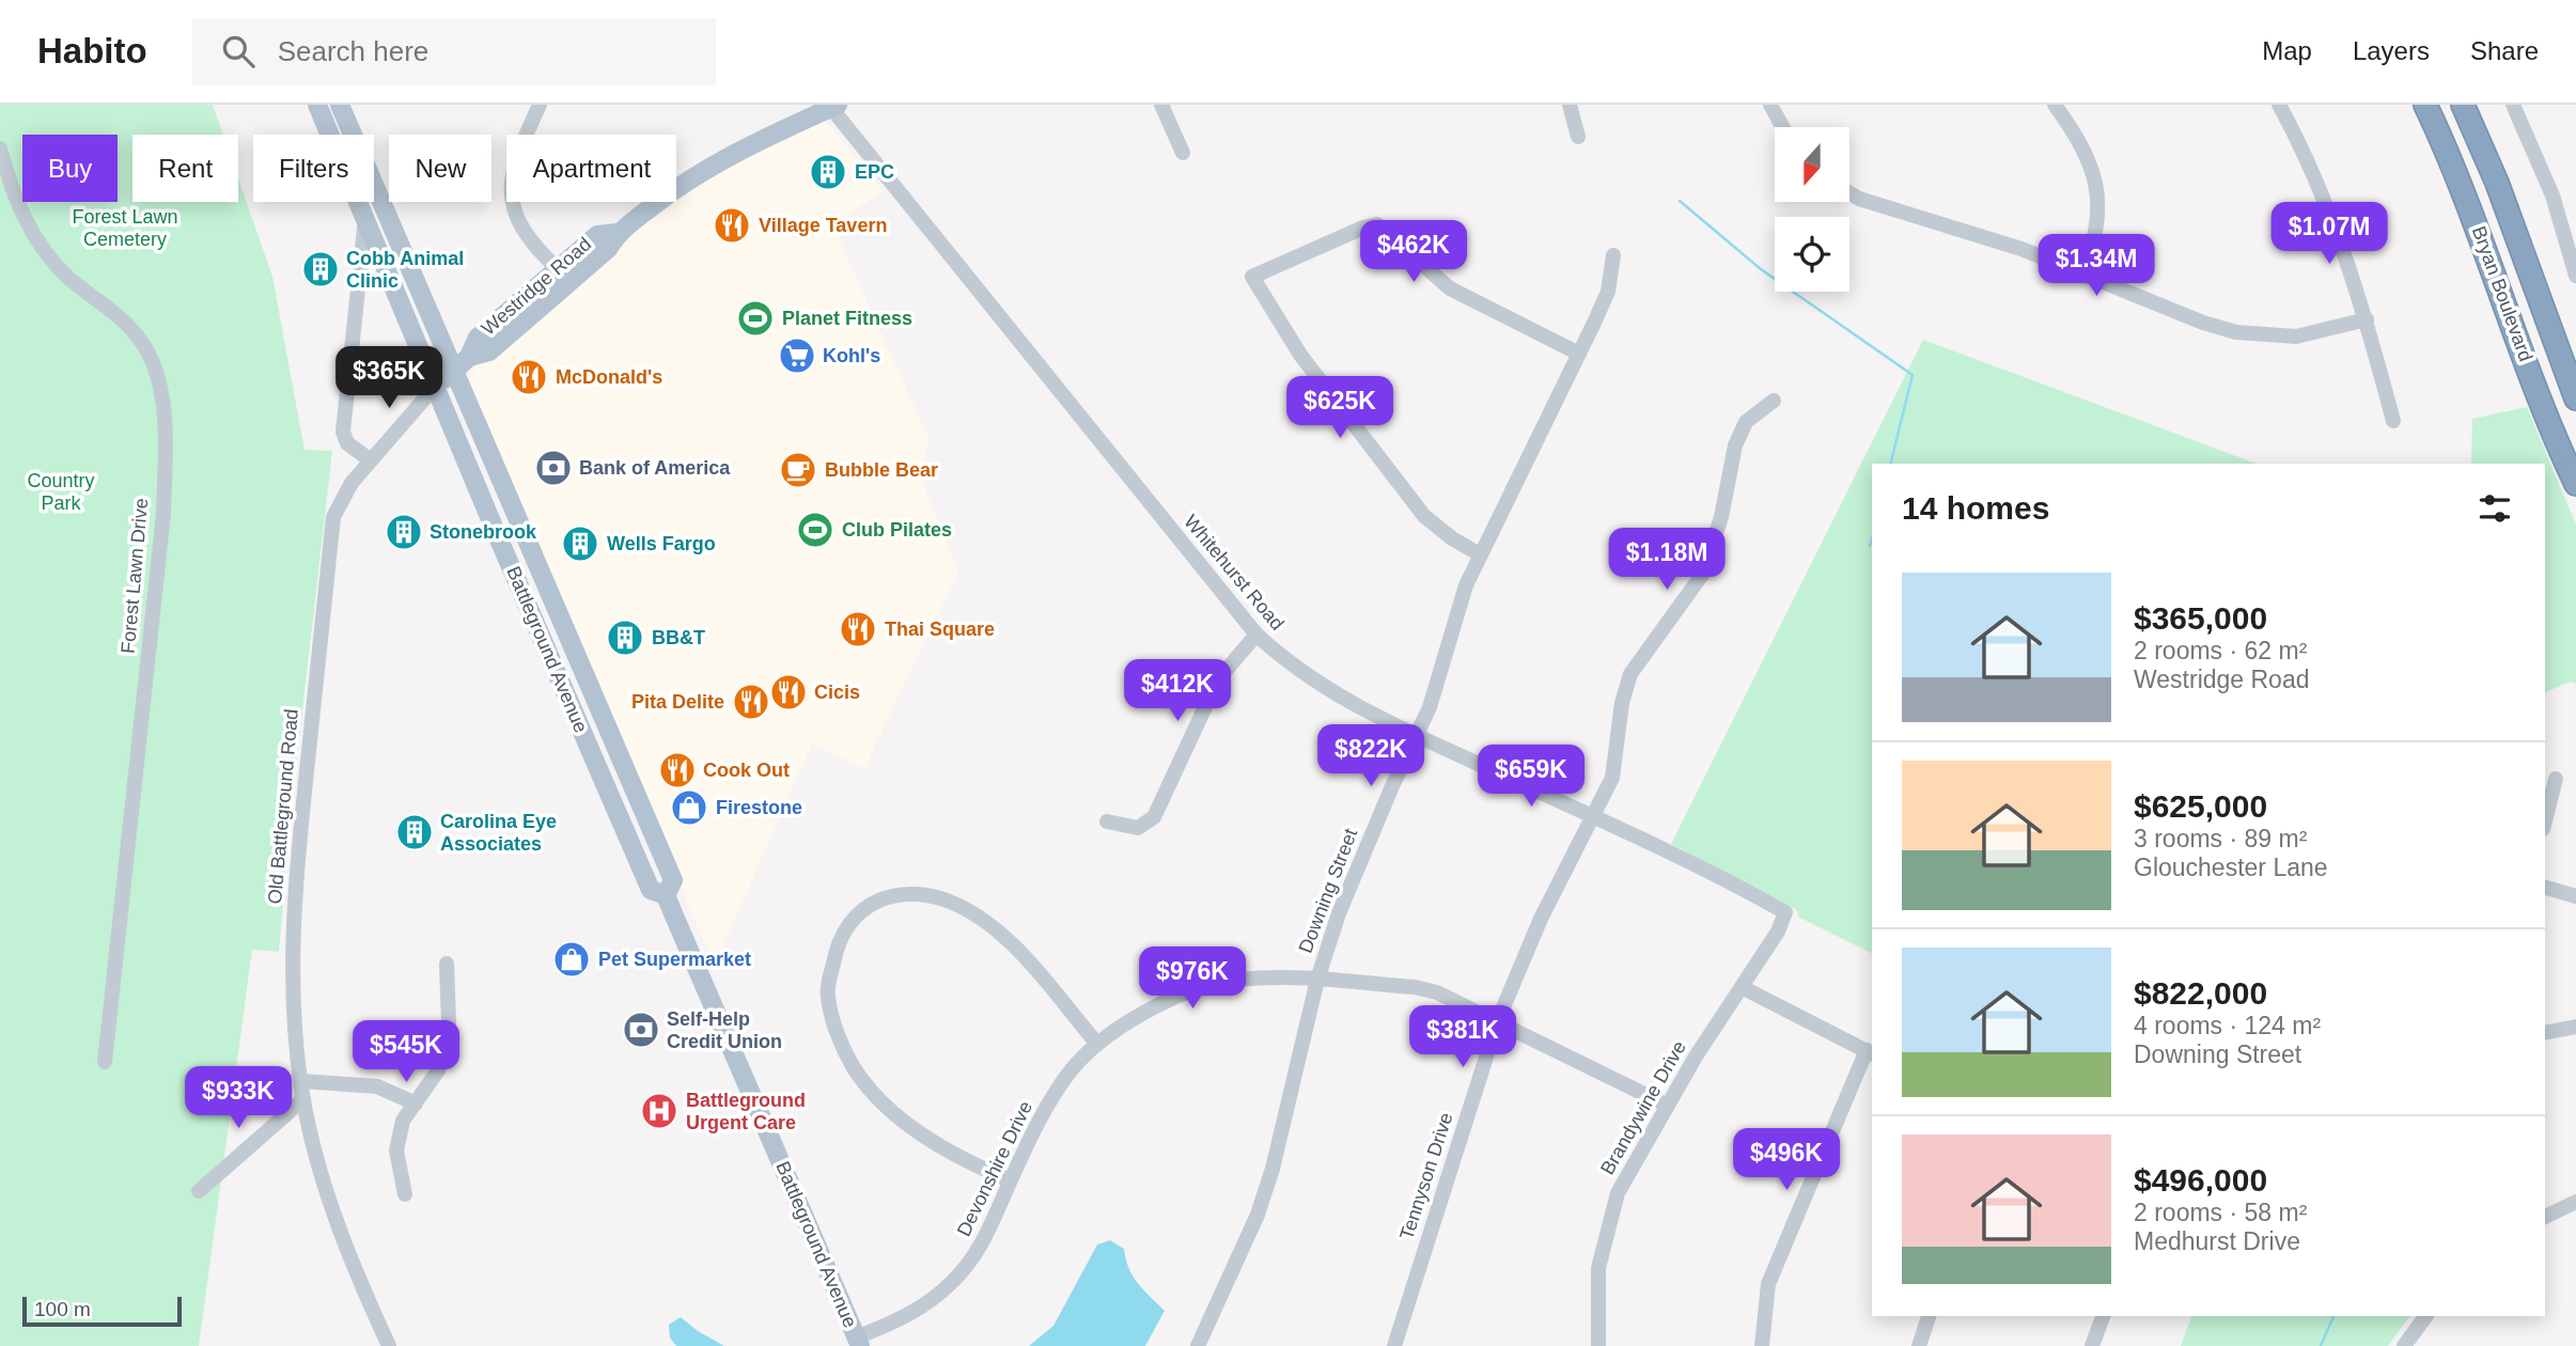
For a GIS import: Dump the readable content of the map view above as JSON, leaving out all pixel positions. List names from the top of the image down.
{
  "streets": {
    "highway": ["Bryan Boulevard"],
    "main road": ["Westridge Road", "Battleground Avenue"],
    "street": [
      "Whitehurst Road",
      "Forest Lawn Drive",
      "Old Battleground Road",
      "Downing Street",
      "Brandywine Drive",
      "Devonshire Drive",
      "Tennyson Drive"
    ]
  },
  "crossings": [
    ["Westridge Road", "Whitehurst Road"],
    ["Westridge Road", "Battleground Avenue"],
    ["Westridge Road", "Old Battleground Road"],
    ["Whitehurst Road", "Downing Street"],
    ["Whitehurst Road", "Brandywine Drive"],
    ["Whitehurst Road", "Tennyson Drive"],
    ["Battleground Avenue", "Devonshire Drive"],
    ["Downing Street", "Devonshire Drive"],
    ["Brandywine Drive", "Devonshire Drive"],
    ["Devonshire Drive", "Tennyson Drive"]
  ],
  "parks": ["Forest Lawn Cemetery", "Country Park"],
  "places": {
    "building": [
      "EPC",
      "Cobb Animal Clinic",
      "Stonebrook",
      "Wells Fargo",
      "BB&T",
      "Carolina Eye Associates"
    ],
    "restaurant": [
      "Village Tavern",
      "McDonald's",
      "Thai Square",
      "Cicis",
      "Pita Delite",
      "Cook Out"
    ],
    "sports": ["Planet Fitness", "Club Pilates"],
    "supermarket": ["Kohl's"],
    "bank": ["Bank of America", "Self-Help Credit Union"],
    "cafe": ["Bubble Bear"],
    "shop": ["Firestone", "Pet Supermarket"],
    "hospital": ["Battleground Urgent Care"]
  },
  "scale_bar": "100 m",
  "north": "bottom",
  "page": {
    "header": "Habito",
    "search": "Search here",
    "nav": ["Map", "Layers", "Share"],
    "chip": [
      "Buy",
      "Rent",
      "Filters",
      "New",
      "Apartment"
    ],
    "price": [
      "$1.07M",
      "$462K",
      "$1.34M",
      "$365K",
      "$625K",
      "$1.18M",
      "$412K",
      "$822K",
      "$659K",
      "$976K",
      "$381K",
      "$545K",
      "$933K",
      "$496K"
    ],
    "heading": "14 homes",
    "list": [
      {
        "name": "$365,000",
        "note": "2 rooms · 62 m² · Westridge Road"
      },
      {
        "name": "$625,000",
        "note": "3 rooms · 89 m² · Glouchester Lane"
      },
      {
        "name": "$822,000",
        "note": "4 rooms · 124 m² · Downing Street"
      },
      {
        "name": "$496,000",
        "note": "2 rooms · 58 m² · Medhurst Drive"
      }
    ],
    "scale": "100 m"
  }
}
